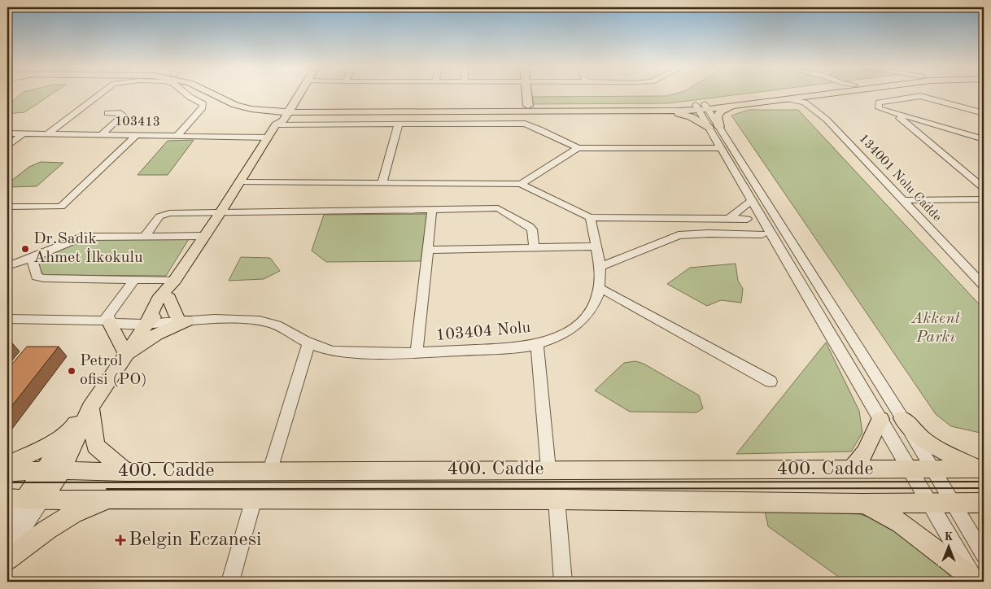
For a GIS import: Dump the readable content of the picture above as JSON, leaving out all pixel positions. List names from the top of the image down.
{
  "streets": {
    "main road": ["400. Cadde"],
    "street": ["103413", "134001 Nolu Cadde", "103404 Nolu"]
  },
  "parks": ["Akkent Parkı"],
  "places": {
    "other": ["Dr.Sadık Ahmet İlkokulu", "Petrol ofisi (PO)"],
    "health": ["Belgin Eczanesi"]
  },
  "north": "top"
}
